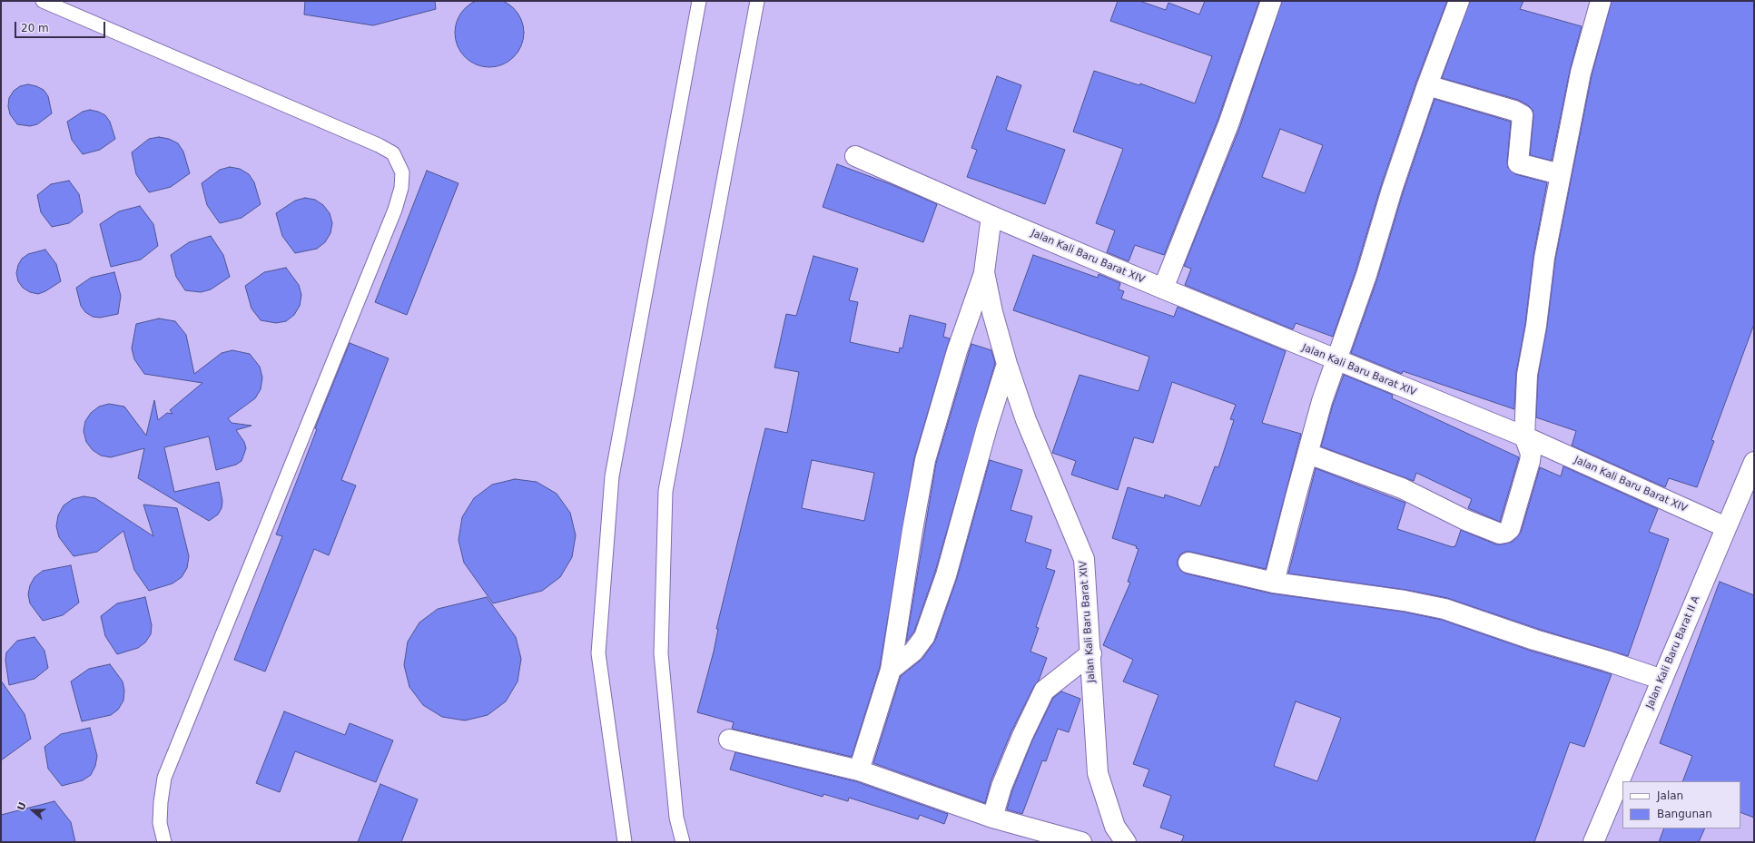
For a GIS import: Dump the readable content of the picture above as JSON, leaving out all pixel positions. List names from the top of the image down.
{
  "streets": {
    "street": ["Jalan Kali Baru Barat XIV", "Jalan Kali Baru Barat II A"]
  },
  "crossings": [
    ["Jalan Kali Baru Barat XIV", "Jalan Kali Baru Barat II A"]
  ],
  "legend": ["Jalan", "Bangunan"],
  "scale_bar": "20 m",
  "north": "left"
}
